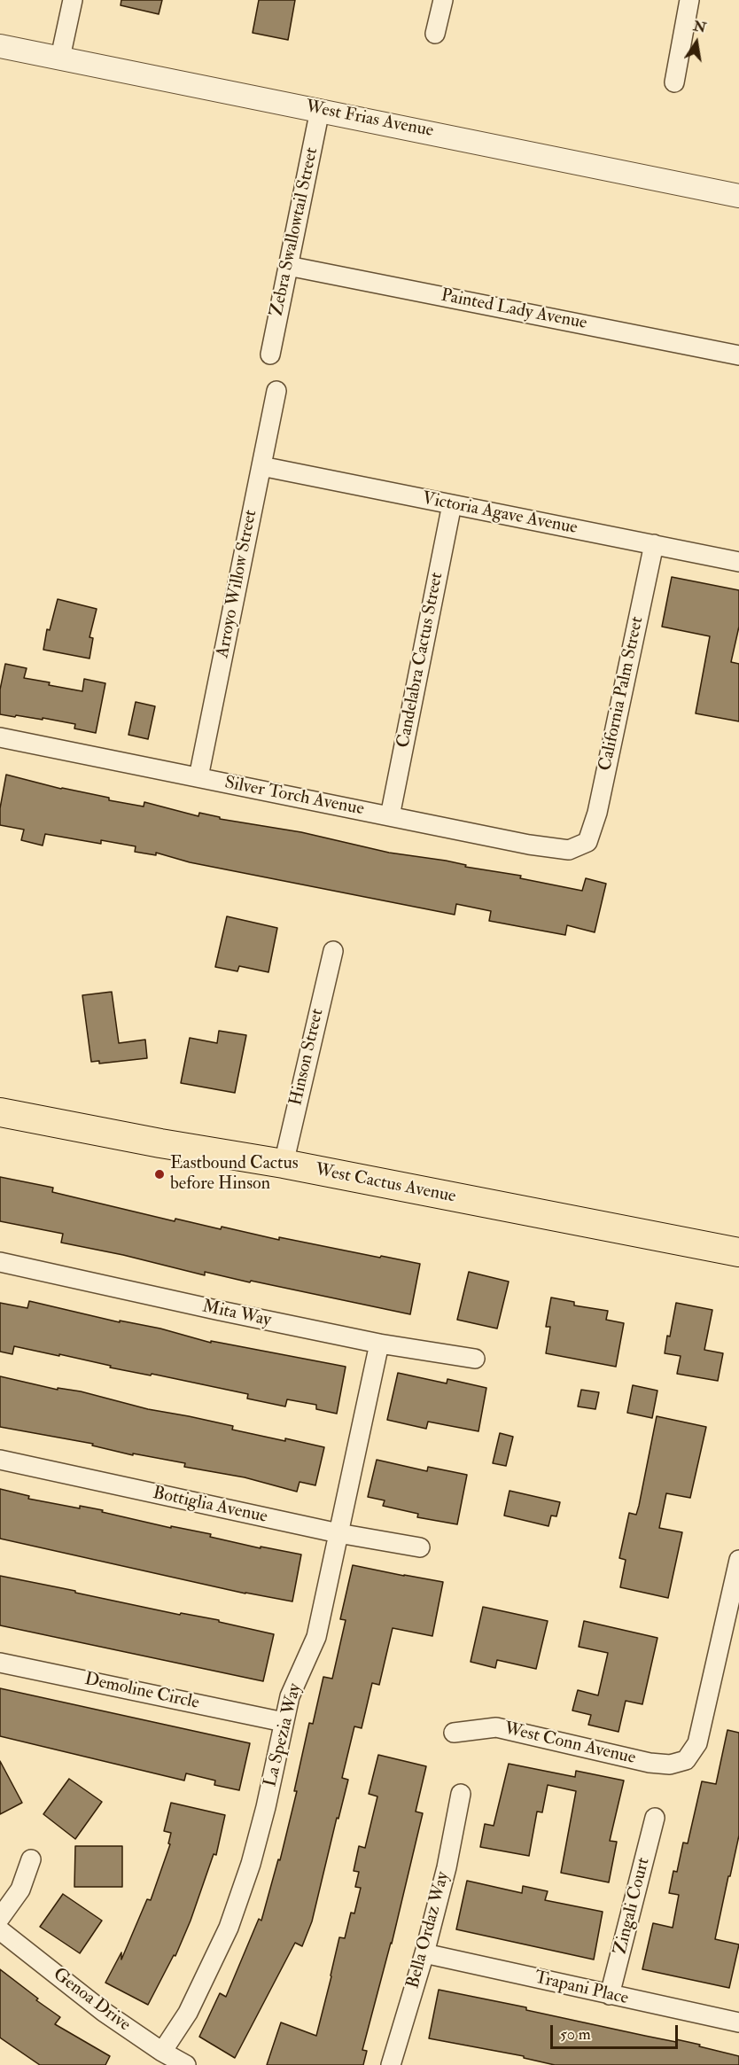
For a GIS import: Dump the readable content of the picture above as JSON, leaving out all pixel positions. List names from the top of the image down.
{
  "streets": {
    "main road": ["West Cactus Avenue"],
    "street": [
      "West Frias Avenue",
      "Zebra Swallowtail Street",
      "Painted Lady Avenue",
      "Victoria Agave Avenue",
      "Arroyo Willow Street",
      "Candelabra Cactus Street",
      "California Palm Street",
      "Silver Torch Avenue",
      "Hinson Street",
      "Mita Way",
      "Bottiglia Avenue",
      "Demoline Circle",
      "La Spezia Way",
      "West Conn Avenue",
      "Zingali Court",
      "Bella Ordaz Way",
      "Trapani Place",
      "Genoa Drive"
    ]
  },
  "crossings": [
    ["West Frias Avenue", "Zebra Swallowtail Street"],
    ["Zebra Swallowtail Street", "Painted Lady Avenue"],
    ["Victoria Agave Avenue", "Arroyo Willow Street"],
    ["Victoria Agave Avenue", "Candelabra Cactus Street"],
    ["Victoria Agave Avenue", "California Palm Street"],
    ["Arroyo Willow Street", "Silver Torch Avenue"],
    ["Candelabra Cactus Street", "Silver Torch Avenue"],
    ["California Palm Street", "Silver Torch Avenue"],
    ["Hinson Street", "West Cactus Avenue"],
    ["Mita Way", "La Spezia Way"],
    ["Bottiglia Avenue", "La Spezia Way"],
    ["Demoline Circle", "La Spezia Way"],
    ["La Spezia Way", "Genoa Drive"],
    ["Zingali Court", "Trapani Place"],
    ["Bella Ordaz Way", "Trapani Place"]
  ],
  "places": ["Eastbound Cactus before Hinson"],
  "scale_bar": "50 m",
  "north": "top"
}
